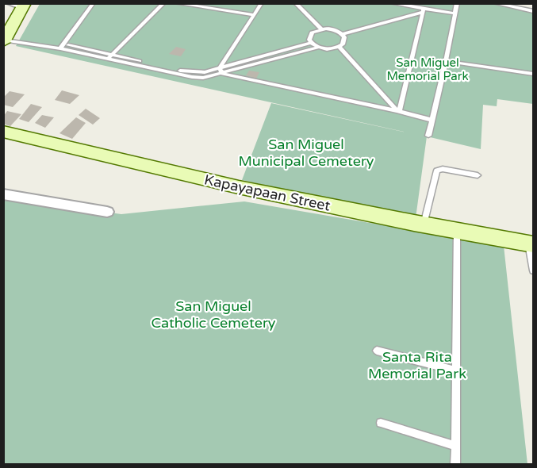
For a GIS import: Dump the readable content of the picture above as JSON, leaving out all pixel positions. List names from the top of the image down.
{
  "streets": {
    "street": ["Kapayapaan Street"]
  },
  "parks": [
    "San Miguel Memorial Park",
    "San Miguel Municipal Cemetery",
    "San Miguel Catholic Cemetery",
    "Santa Rita Memorial Park"
  ]
}
